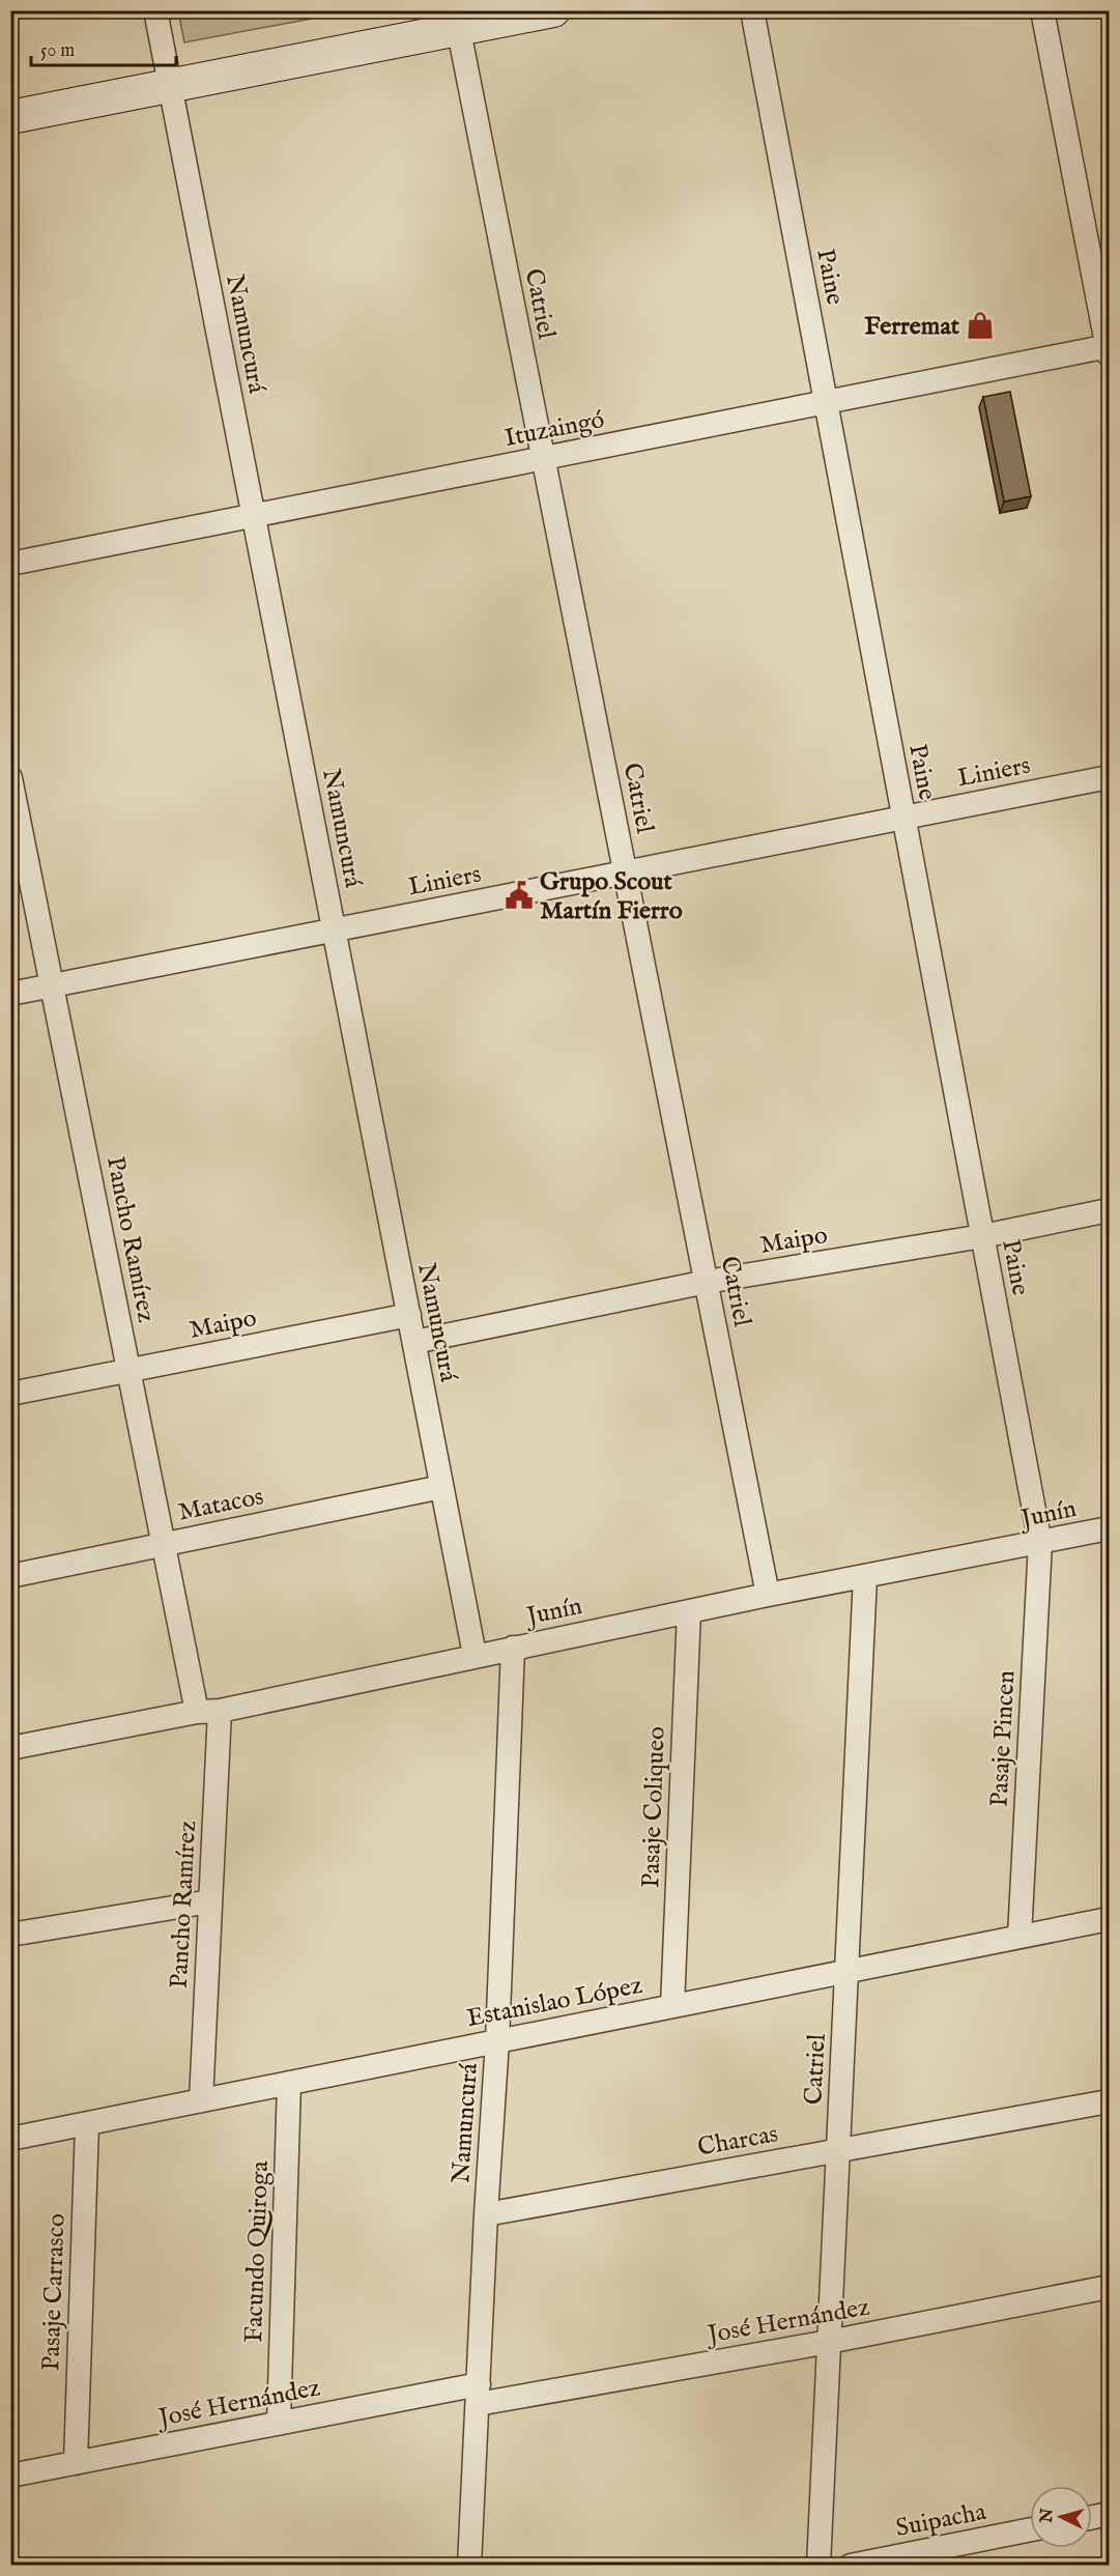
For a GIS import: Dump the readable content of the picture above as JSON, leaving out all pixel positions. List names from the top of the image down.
{
  "streets": {
    "street": [
      "Paine",
      "Catriel",
      "Namuncurá",
      "Ituzaingó",
      "Liniers",
      "Pancho Ramírez",
      "Maipo",
      "Matacos",
      "Junín",
      "Pasaje Pincen",
      "Pasaje Coliqueo",
      "Estanislao López",
      "Charcas",
      "Facundo Quiroga",
      "Pasaje Carrasco",
      "José Hernández",
      "Suipacha"
    ]
  },
  "crossings": [
    ["Paine", "Ituzaingó"],
    ["Paine", "Liniers"],
    ["Paine", "Maipo"],
    ["Paine", "Junín"],
    ["Paine", "Pasaje Pincen"],
    ["Catriel", "Ituzaingó"],
    ["Catriel", "Liniers"],
    ["Catriel", "Maipo"],
    ["Catriel", "Junín"],
    ["Catriel", "Estanislao López"],
    ["Catriel", "Charcas"],
    ["Catriel", "José Hernández"],
    ["Namuncurá", "Ituzaingó"],
    ["Namuncurá", "Liniers"],
    ["Namuncurá", "Maipo"],
    ["Namuncurá", "Matacos"],
    ["Namuncurá", "Junín"],
    ["Namuncurá", "Estanislao López"],
    ["Namuncurá", "Charcas"],
    ["Namuncurá", "José Hernández"],
    ["Liniers", "Pancho Ramírez"],
    ["Pancho Ramírez", "Maipo"],
    ["Pancho Ramírez", "Matacos"],
    ["Pancho Ramírez", "Junín"],
    ["Pancho Ramírez", "Estanislao López"],
    ["Junín", "Pasaje Pincen"],
    ["Junín", "Pasaje Coliqueo"],
    ["Pasaje Pincen", "Estanislao López"],
    ["Pasaje Coliqueo", "Estanislao López"],
    ["Estanislao López", "Facundo Quiroga"],
    ["Estanislao López", "Pasaje Carrasco"],
    ["Facundo Quiroga", "José Hernández"],
    ["Pasaje Carrasco", "José Hernández"]
  ],
  "places": {
    "shop": ["Ferremat"],
    "public building": ["Grupo Scout Martín Fierro"]
  },
  "scale_bar": "50 m",
  "north": "left"
}
